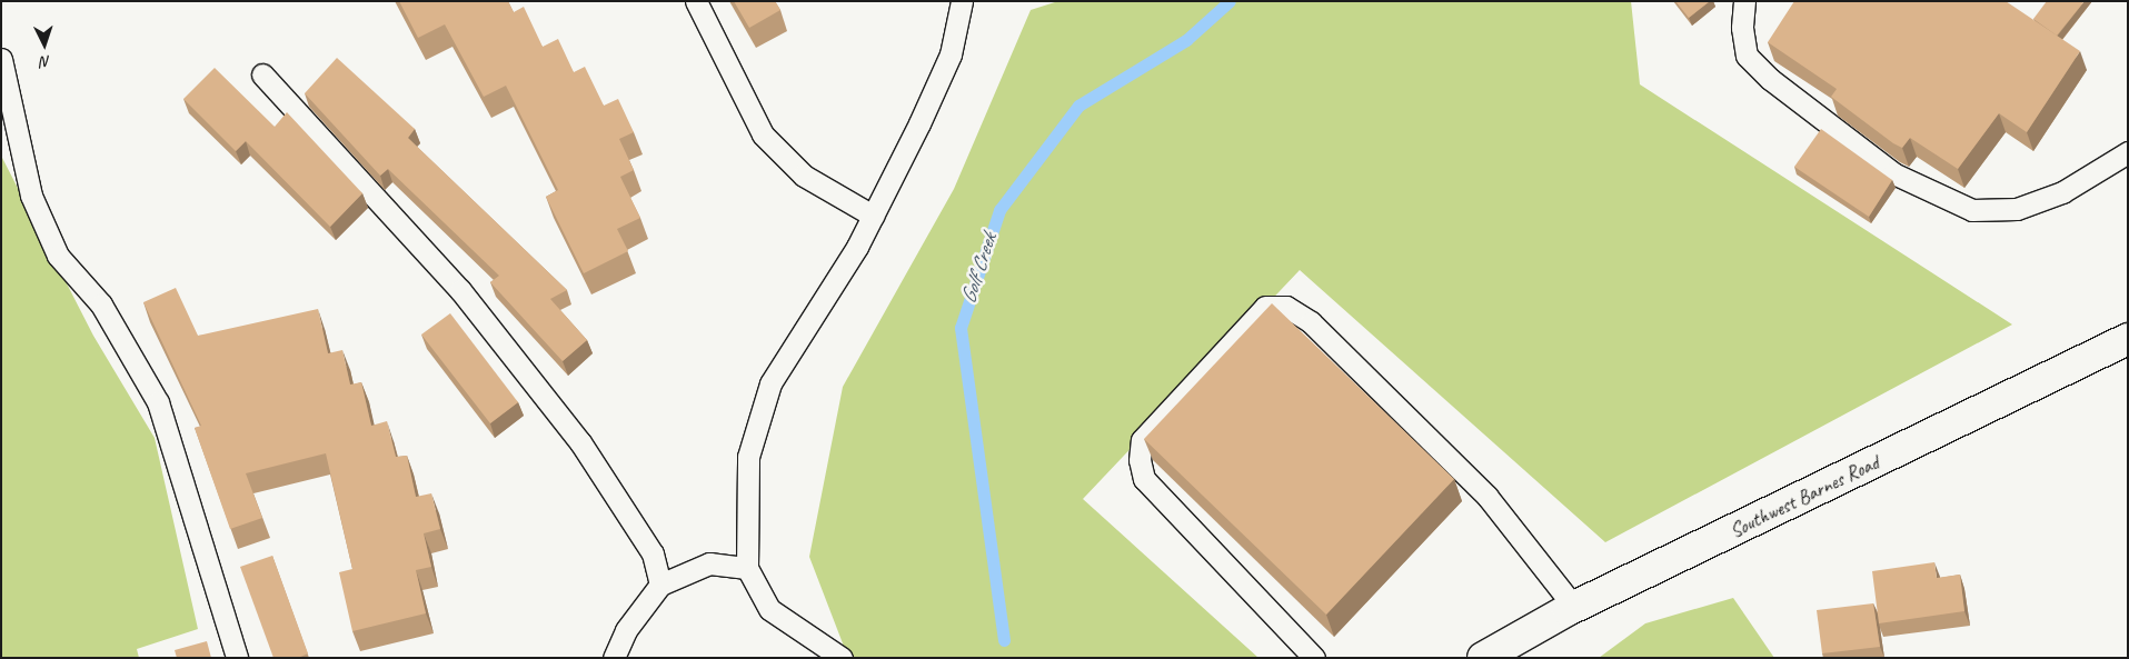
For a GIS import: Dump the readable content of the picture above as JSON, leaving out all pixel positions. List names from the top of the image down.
{
  "streets": {
    "main road": ["Southwest Barnes Road"]
  },
  "water": ["Golf Creek"],
  "north": "bottom"
}
